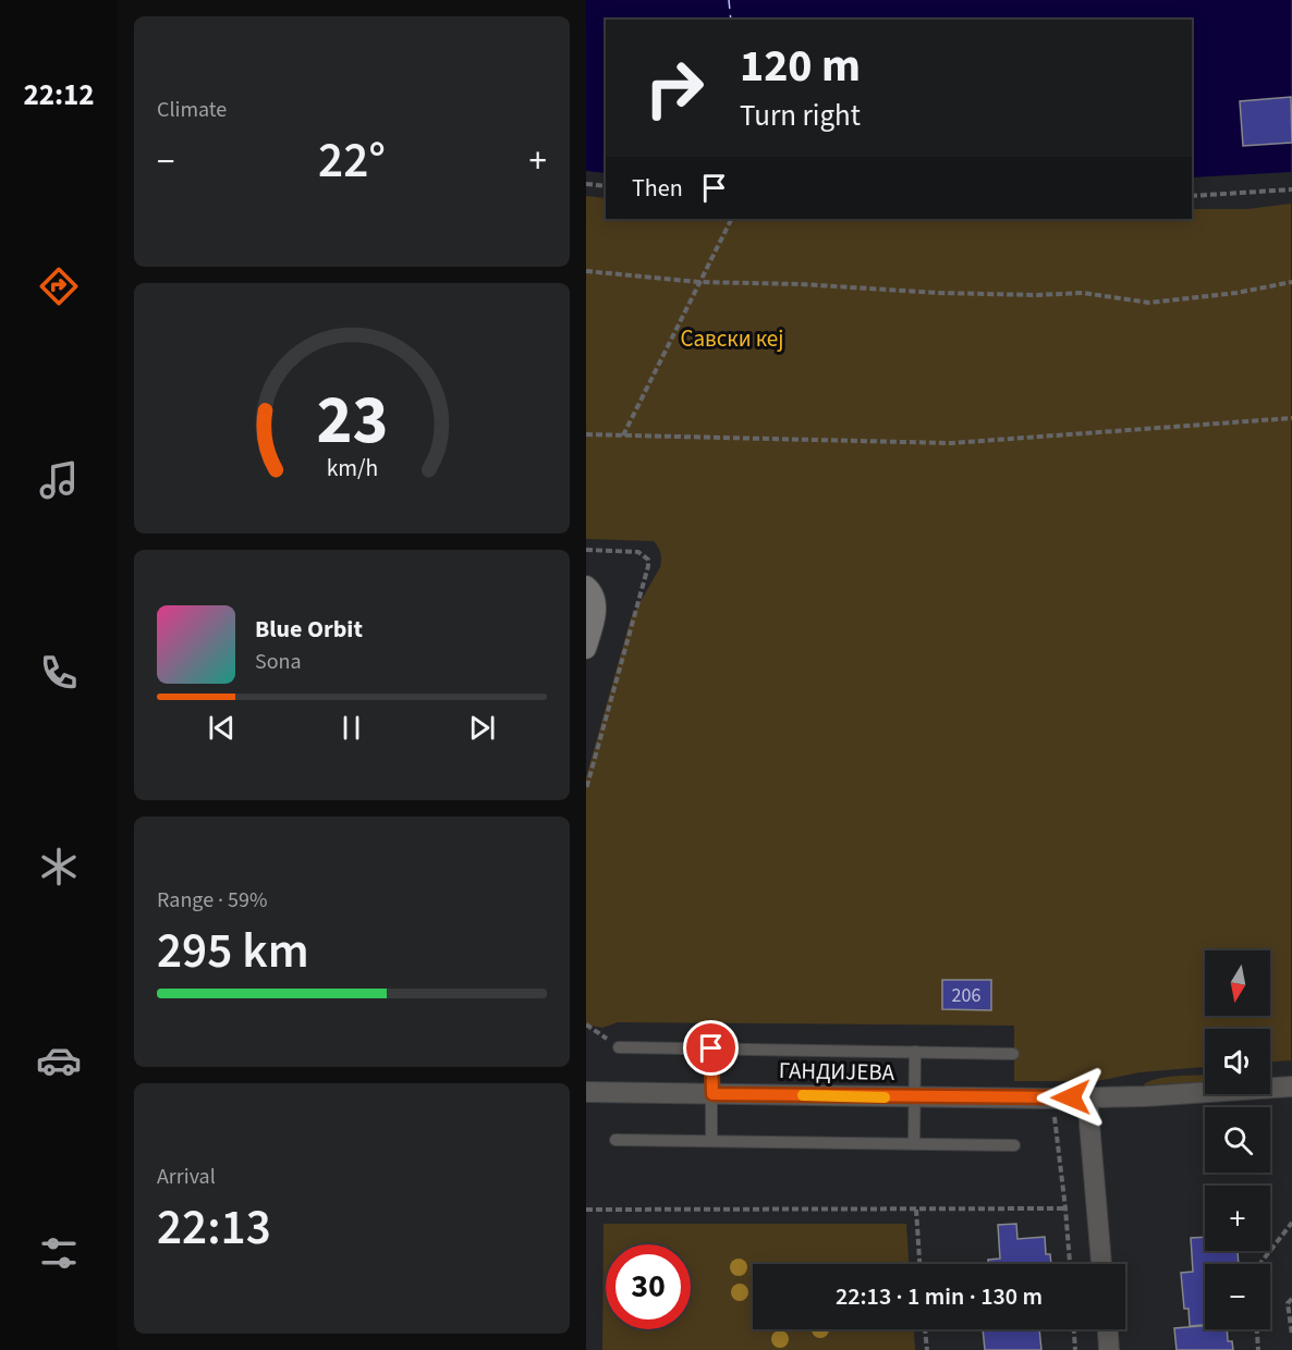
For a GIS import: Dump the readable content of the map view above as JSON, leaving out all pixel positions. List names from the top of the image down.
{
  "streets": {
    "street": ["ГАНДИЈЕВА"]
  },
  "parks": ["Савски кеј"],
  "house_numbers": ["206"],
  "north": "bottom",
  "page": {
    "tabs": "22:12",
    "tile": [
      "Climate",
      ["Range · 59%", "295 km"],
      ["Arrival", "22:13"]
    ],
    "turn": ["120 m", "Turn right"],
    "heat": ["−", "22°", "+"],
    "then": "Then",
    "song": ["Blue Orbit", "Sona"],
    "map_buttons": ["+", "−"],
    "limit": "30",
    "trip": "22:13 · 1 min · 130 m",
    "gauge": ["23", "km/h"]
  }
}
